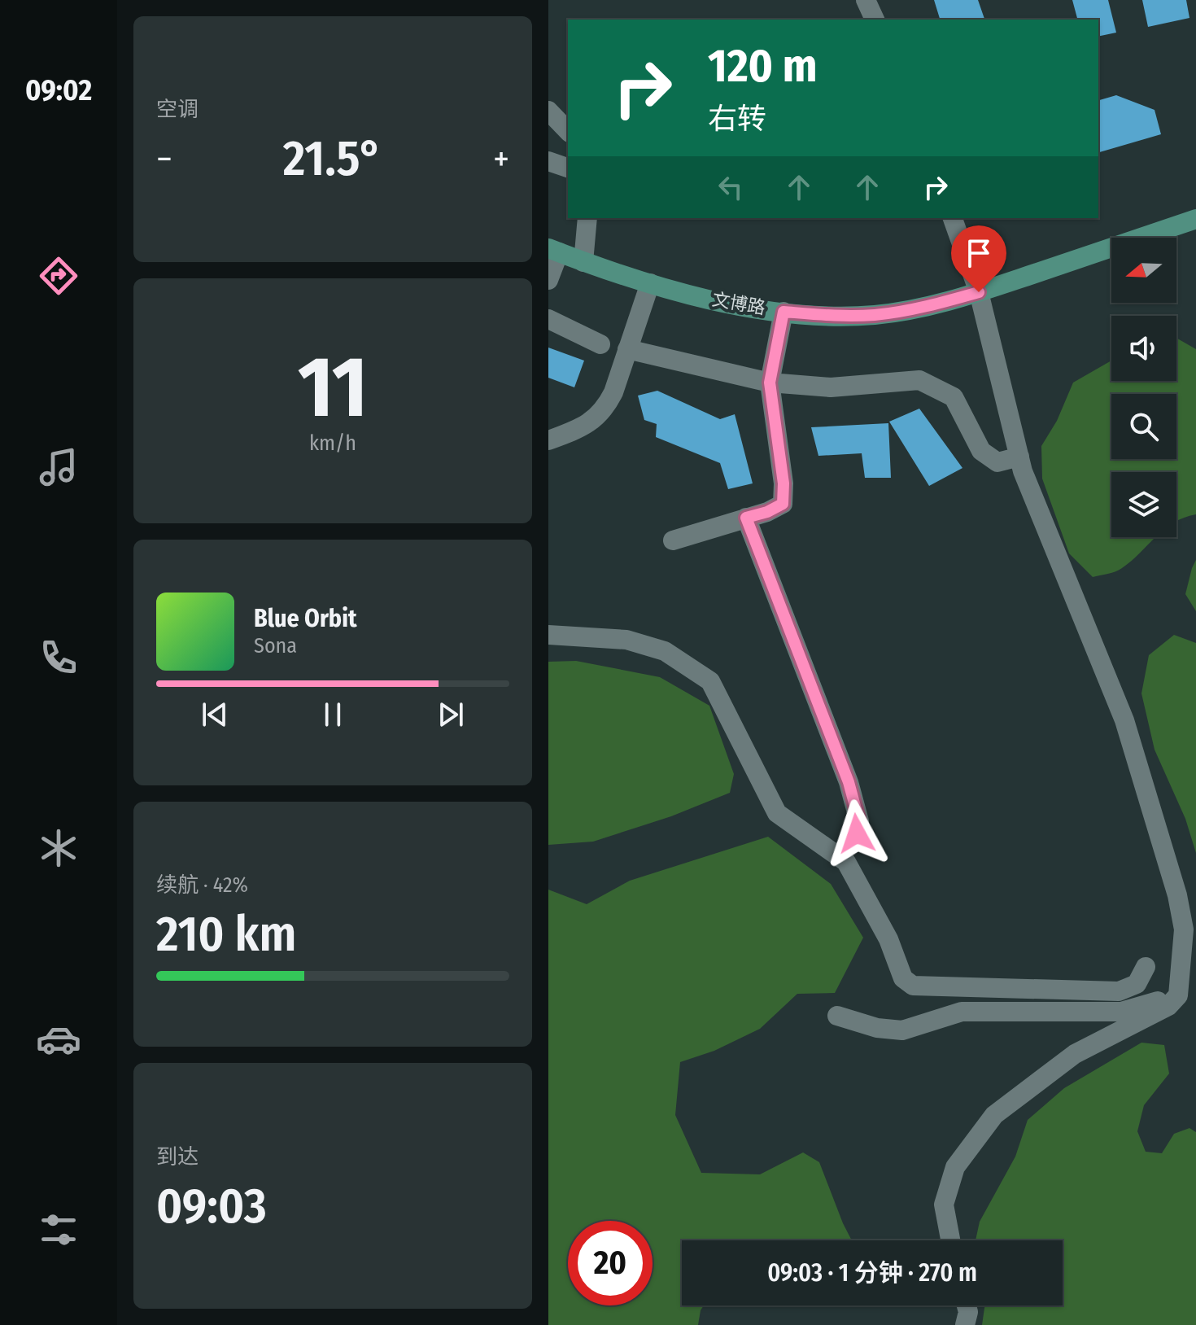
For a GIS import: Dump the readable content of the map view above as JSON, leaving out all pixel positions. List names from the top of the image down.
{
  "streets": {
    "main road": ["文博路"]
  },
  "north": "left",
  "page": {
    "tabs": "09:02",
    "tile": [
      "空调",
      ["11", "km/h"],
      ["续航 · 42%", "210 km"],
      ["到达", "09:03"]
    ],
    "turn": ["120 m", "右转"],
    "heat": ["−", "21.5°", "+"],
    "song": ["Blue Orbit", "Sona"],
    "limit": "20",
    "trip": "09:03 · 1 分钟 · 270 m"
  }
}
